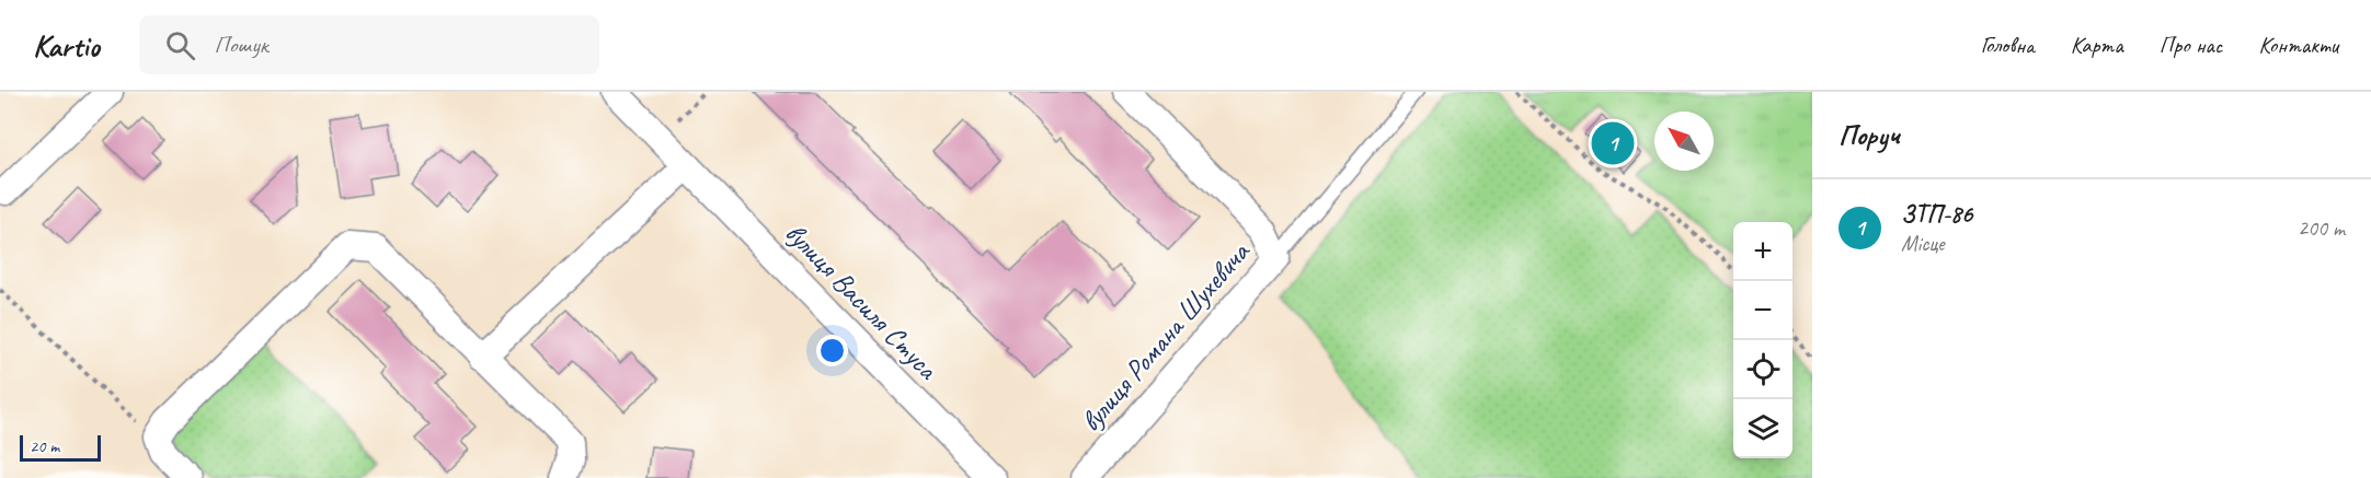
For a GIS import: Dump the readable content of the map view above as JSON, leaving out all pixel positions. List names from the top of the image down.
{
  "streets": {
    "street": ["вулиця Василя Стуса", "вулиця Романа Шухевича"]
  },
  "scale_bar": "20 m",
  "north": "top left",
  "page": {
    "header": "Kartio",
    "search": "Пошук",
    "nav": [
      "Головна",
      "Карта",
      "Про нас",
      "Контакти"
    ],
    "heading": "Поруч",
    "pins": "1",
    "list": [
      {
        "mark": "1",
        "name": "ЗТП-86",
        "note": "Місце",
        "value": "200 m"
      }
    ],
    "map_buttons": ["+", "−"],
    "scale": "20 m"
  }
}
